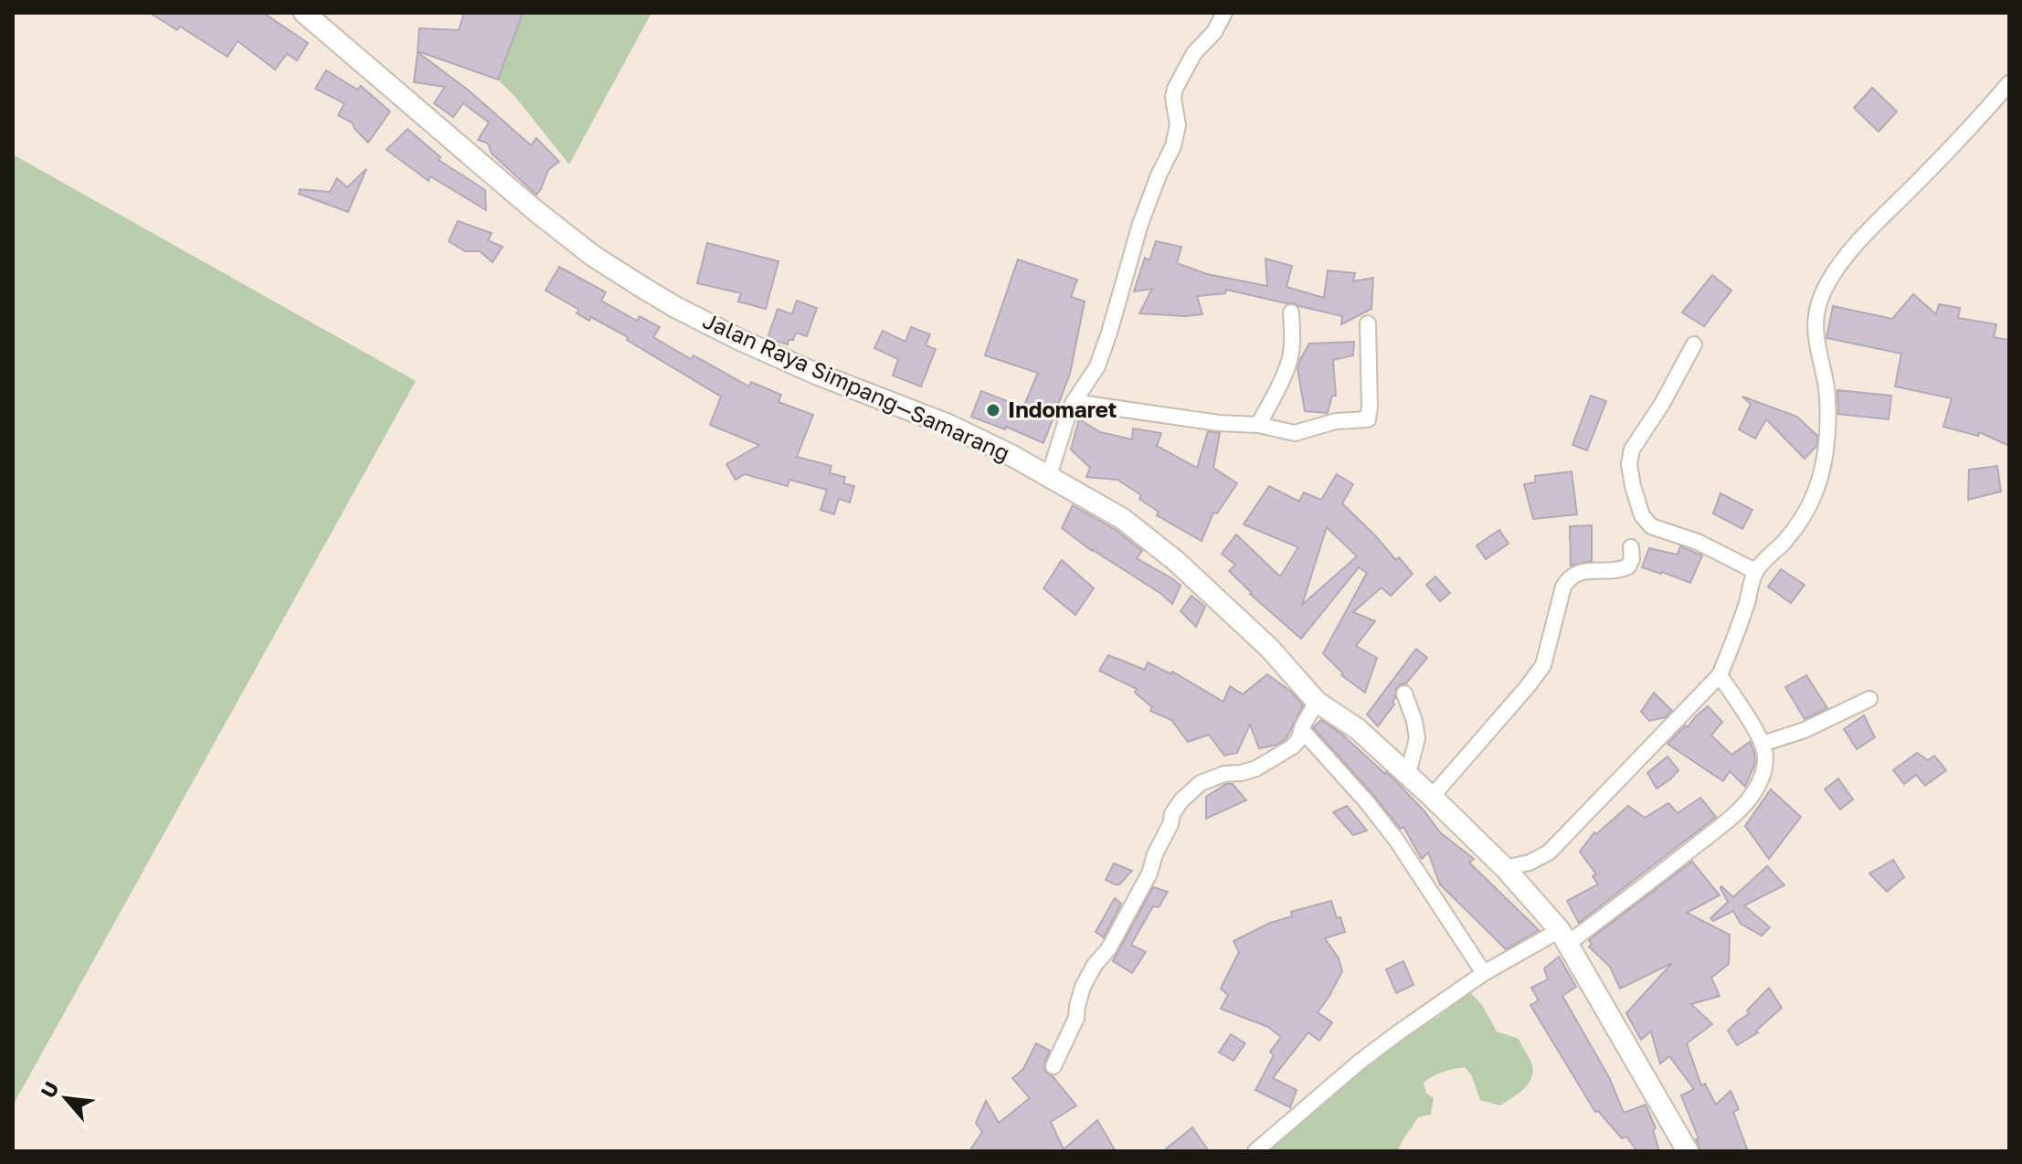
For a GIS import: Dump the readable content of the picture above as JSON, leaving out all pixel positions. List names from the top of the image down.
{
  "streets": {
    "main road": ["Jalan Raya Simpang—Samarang"]
  },
  "places": ["Indomaret"],
  "north": "top left"
}
